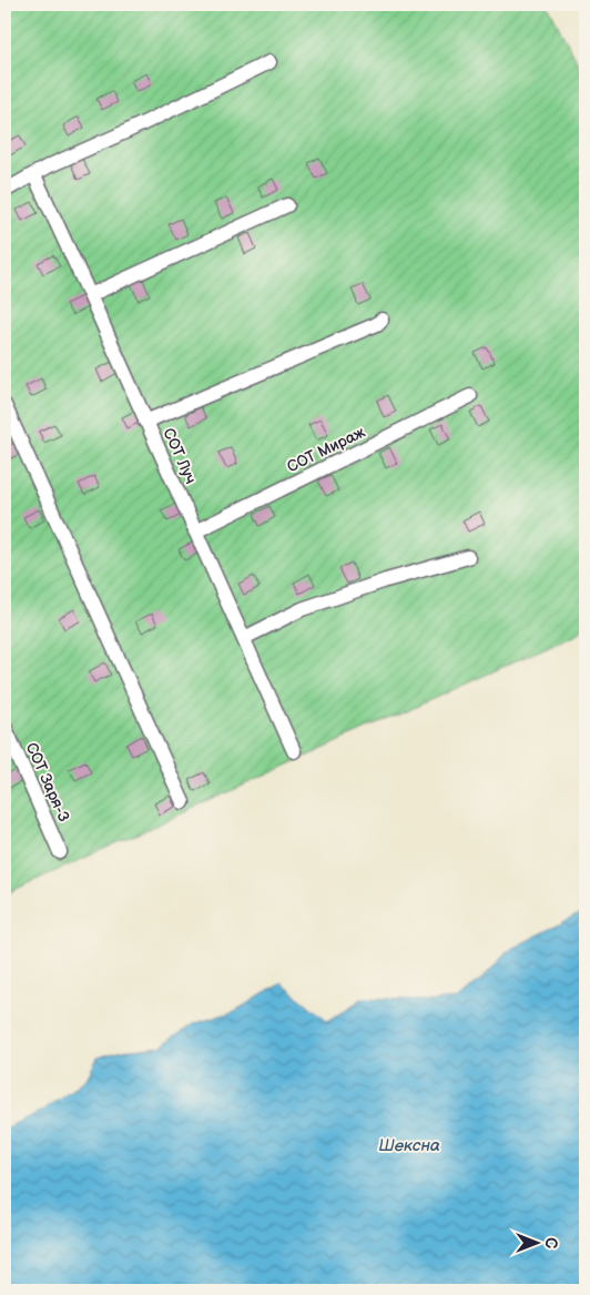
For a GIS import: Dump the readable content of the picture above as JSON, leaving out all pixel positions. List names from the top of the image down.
{
  "streets": {
    "street": ["СОТ Мираж", "СОТ Луч", "СОТ Заря-3"]
  },
  "crossings": [
    ["СОТ Мираж", "СОТ Луч"]
  ],
  "water": ["Шексна"],
  "north": "right"
}
